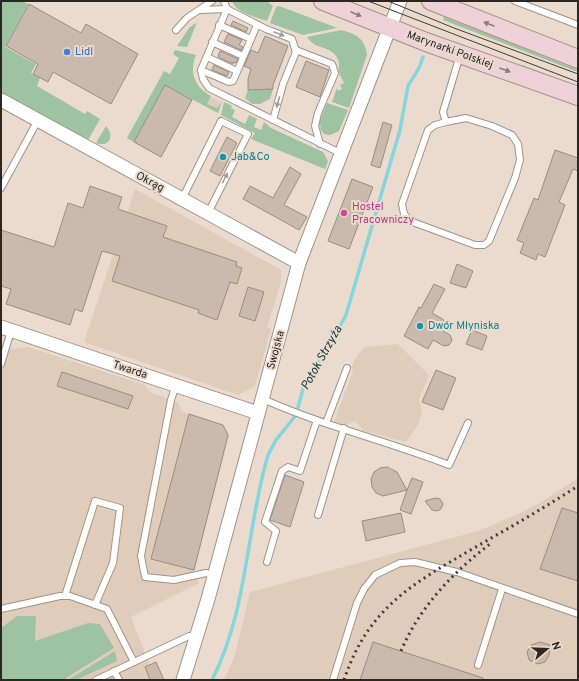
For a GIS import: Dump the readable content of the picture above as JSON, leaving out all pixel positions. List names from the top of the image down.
{
  "streets": {
    "main road": ["Marynarki Polskiej"],
    "street": ["Okrąg", "Swojska", "Twarda"]
  },
  "crossings": [
    ["Marynarki Polskiej", "Swojska"],
    ["Okrąg", "Swojska"],
    ["Swojska", "Twarda"]
  ],
  "water": ["Potok Strzyża"],
  "places": [
    "Lidl",
    "Jab&Co",
    "Hostel Pracowniczy",
    "Dwór Młyniska"
  ],
  "north": "right"
}
